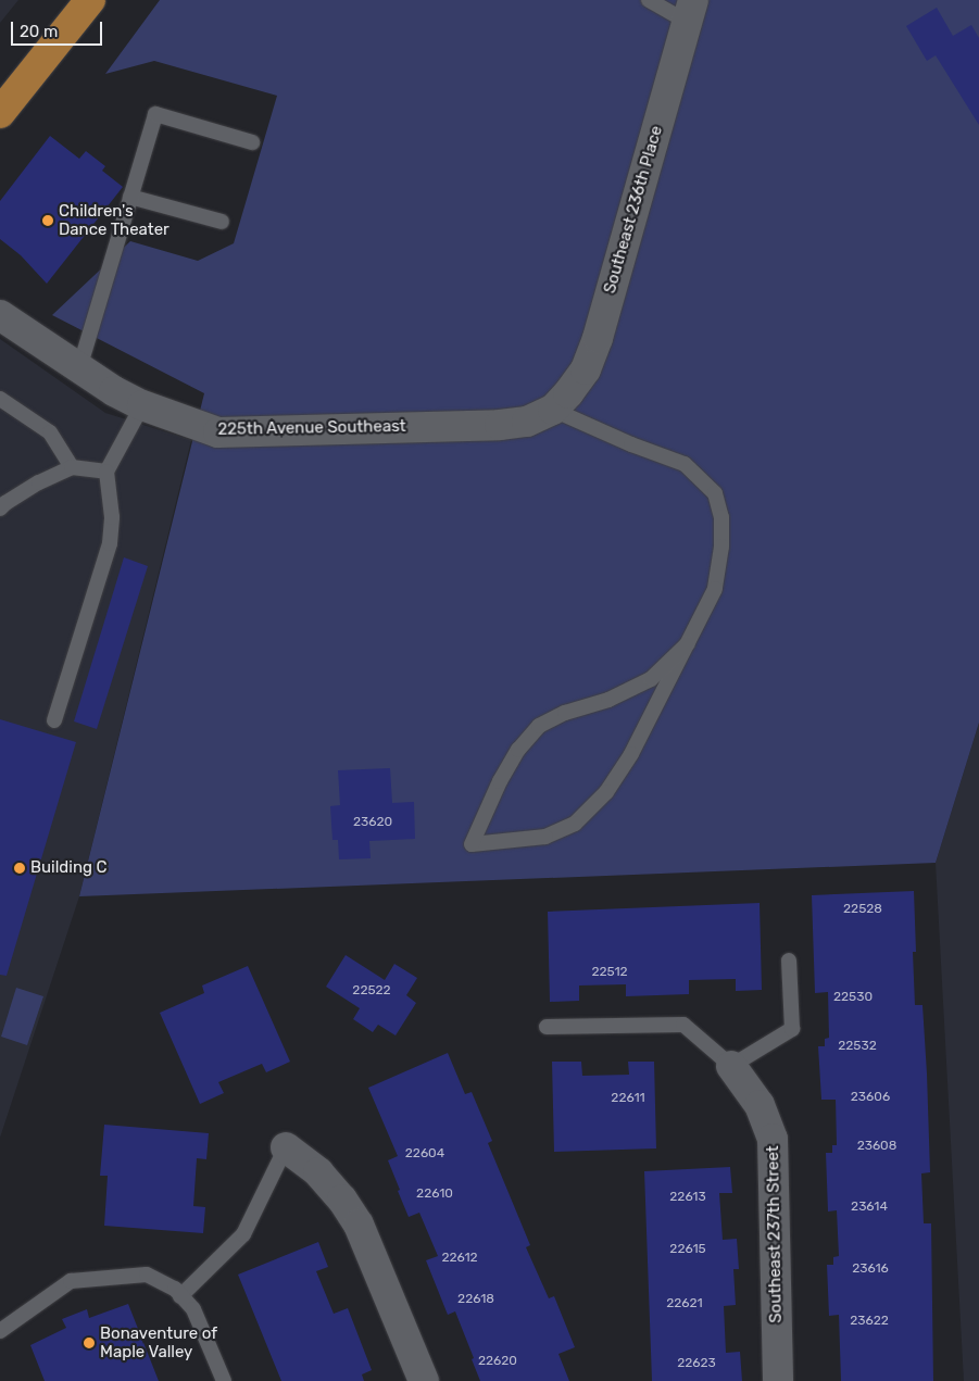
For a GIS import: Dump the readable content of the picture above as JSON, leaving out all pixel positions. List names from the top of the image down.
{
  "streets": {
    "street": ["Southeast 236th Place", "225th Avenue Southeast", "Southeast 237th Street"]
  },
  "crossings": [
    ["Southeast 236th Place", "225th Avenue Southeast"]
  ],
  "places": ["Children's Dance Theater", "Building C", "Bonaventure of Maple Valley"],
  "house_numbers": [
    "23620",
    "22528",
    "22512",
    "22522",
    "22530",
    "22532",
    "23606",
    "22611",
    "23608",
    "22604",
    "22610",
    "22613",
    "23614",
    "22615",
    "22612",
    "23616",
    "22618",
    "22621",
    "23622",
    "22620",
    "22623"
  ],
  "scale_bar": "20 m"
}
